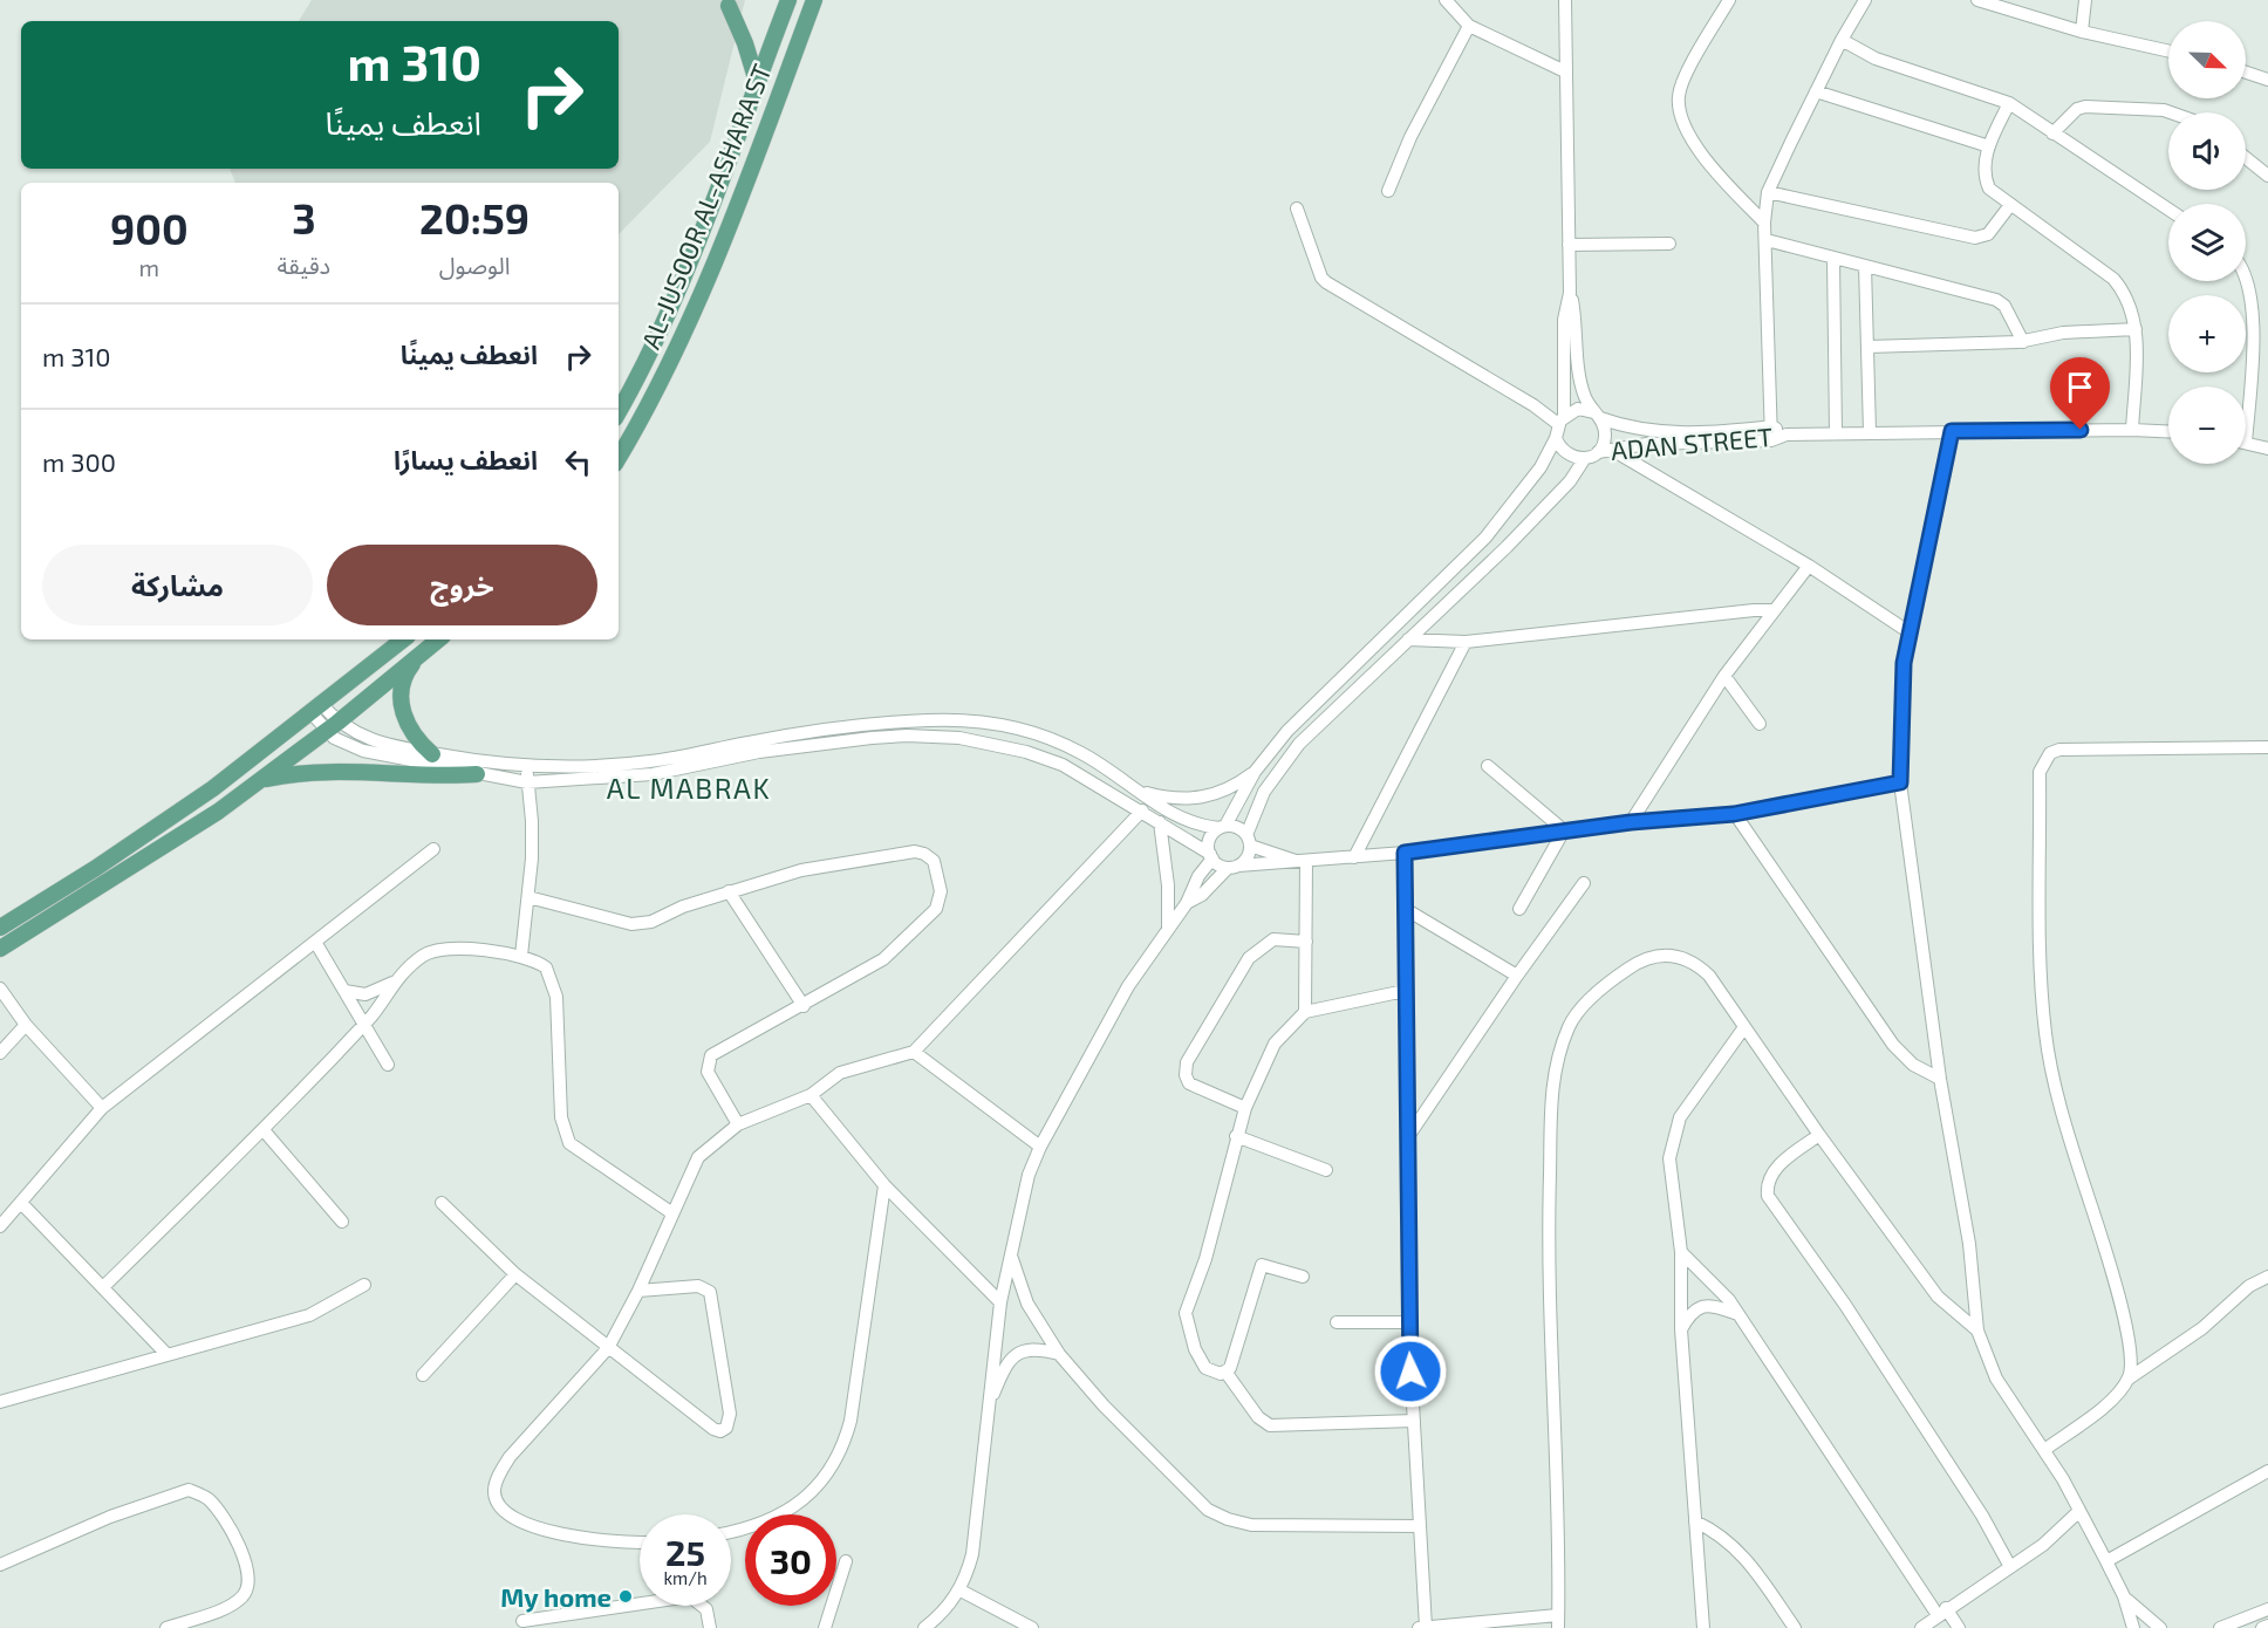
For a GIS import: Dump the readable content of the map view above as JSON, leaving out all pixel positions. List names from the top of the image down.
{
  "streets": {
    "main road": ["AL-JUSOOR AL-ASHARA ST"],
    "street": ["ADAN STREET"]
  },
  "districts": ["AL MABRAK"],
  "places": ["My home"],
  "north": "bottom right",
  "page": {
    "map_buttons": ["+", "−"],
    "turn": ["310 m", "انعطف يمينًا"],
    "eta": [
      "20:59",
      "الوصول",
      "3",
      "دقيقة",
      "900",
      "m"
    ],
    "list": [
      {
        "name": "انعطف يمينًا",
        "value": "310 m"
      },
      {
        "name": "انعطف يسارًا",
        "value": "300 m"
      }
    ],
    "buttons": ["خروج", "مشاركة"],
    "speed": "25 km/h",
    "limit": "30"
  }
}
